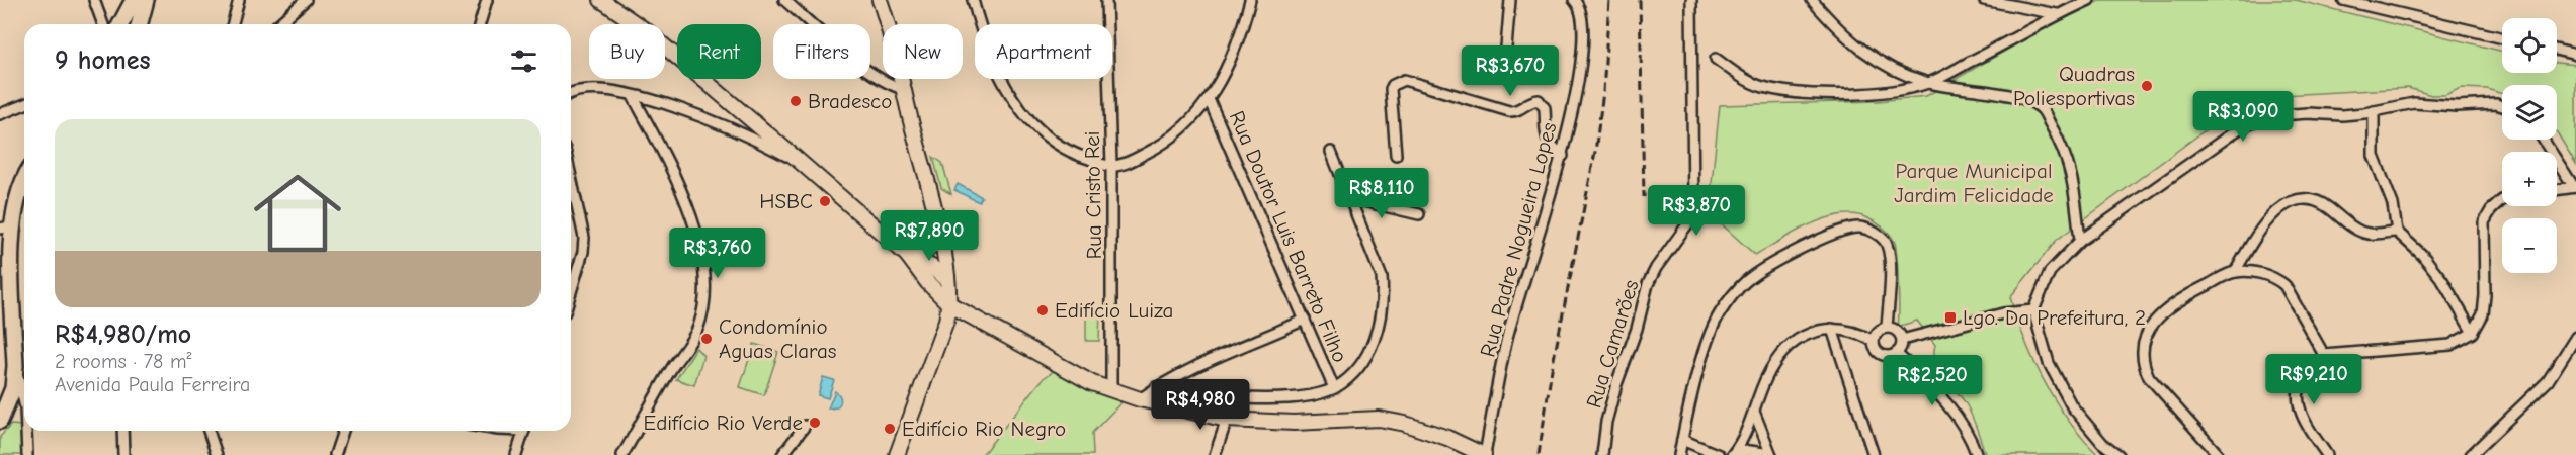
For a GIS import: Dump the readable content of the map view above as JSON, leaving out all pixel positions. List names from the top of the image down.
{
  "streets": {
    "street": [
      "Rua Cristo Rei",
      "Rua Doutor Luis Barreto Filho",
      "Rua Padre Nogueira Lopes",
      "Rua Camarões"
    ]
  },
  "parks": ["Parque Municipal Jardim Felicidade"],
  "places": {
    "other": [
      "Quadras Poliesportivas",
      "Bradesco",
      "HSBC",
      "Edifício Luiza",
      "Condomínio Aguas Claras",
      "Edifício Rio Verde",
      "Edifício Rio Negro"
    ],
    "transit": ["Lgo. Da Prefeitura, 2"]
  },
  "page": {
    "map_buttons": ["+", "−"],
    "chip": [
      "Buy",
      "Rent",
      "Filters",
      "New",
      "Apartment"
    ],
    "heading": "9 homes",
    "price": [
      "R$3,670",
      "R$3,090",
      "R$8,110",
      "R$3,870",
      "R$7,890",
      "R$3,760",
      "R$9,210",
      "R$2,520",
      "R$4,980"
    ],
    "list": [
      {
        "name": "R$4,980/mo",
        "note": "2 rooms · 78 m² · Avenida Paula Ferreira"
      }
    ]
  }
}
